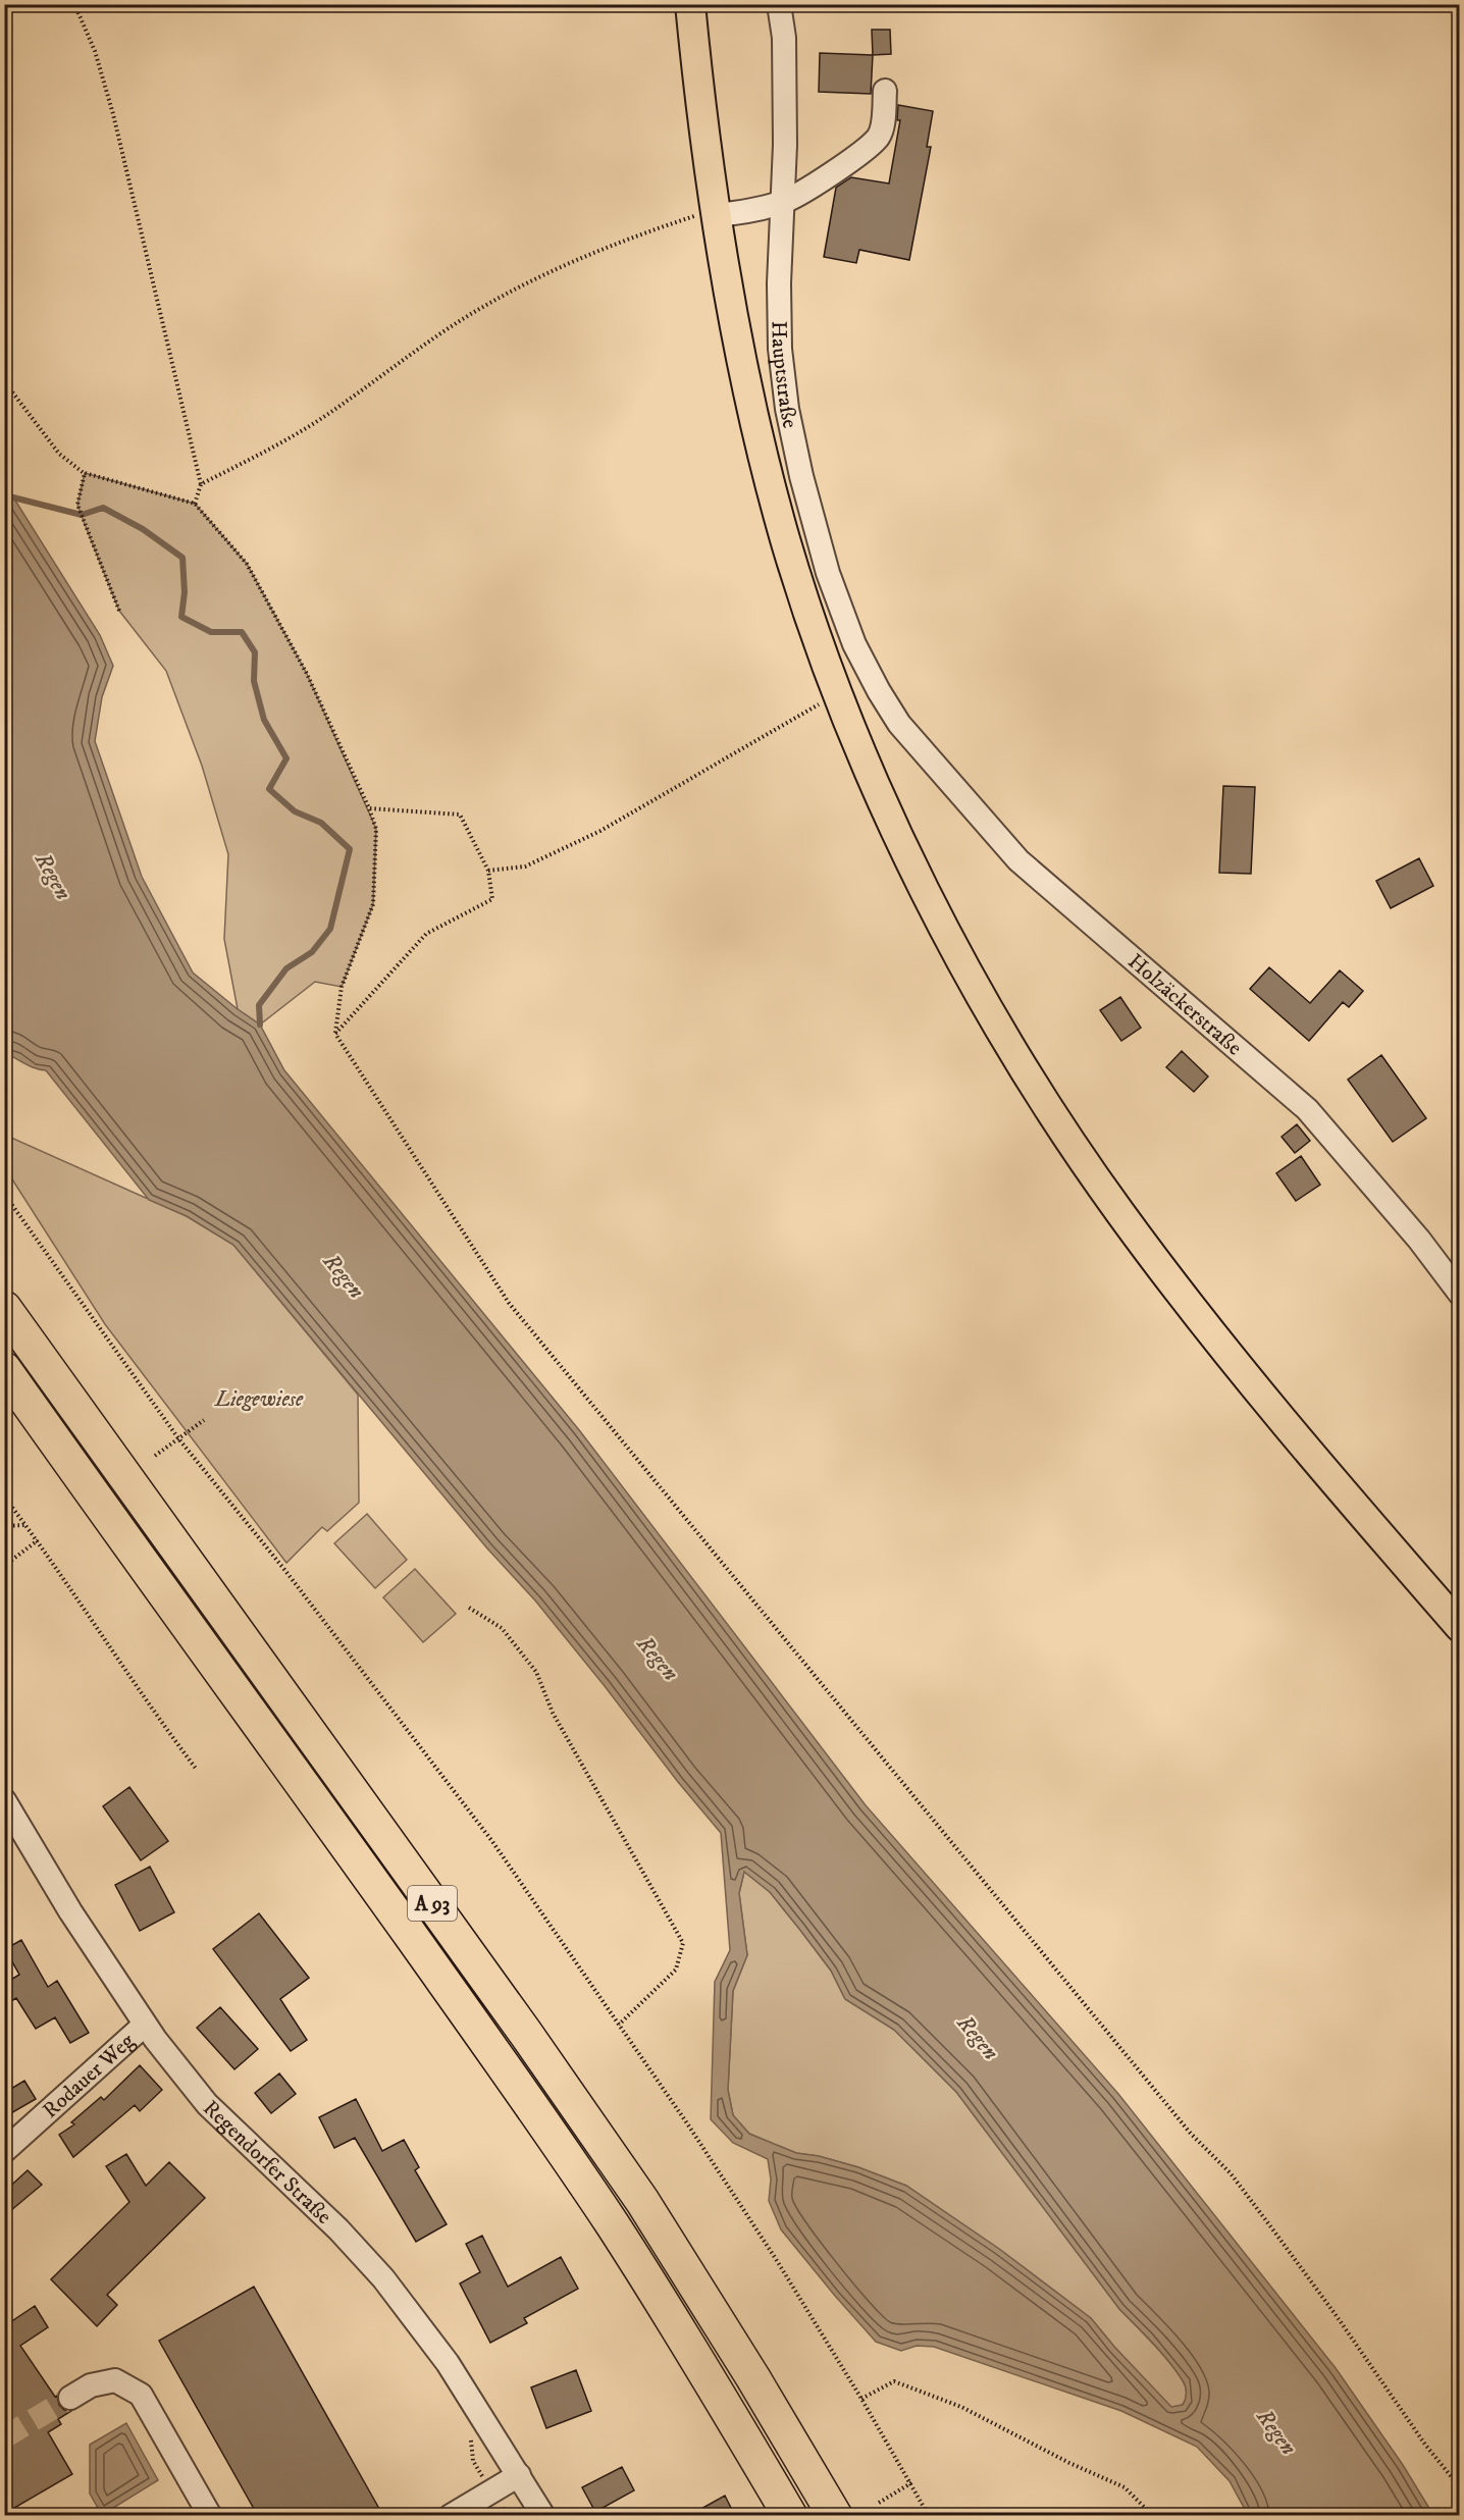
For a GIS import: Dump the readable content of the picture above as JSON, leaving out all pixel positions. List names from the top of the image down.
{
  "streets": {
    "highway": ["A 93"],
    "main road": ["Hauptstraße"],
    "street": ["Holzäckerstraße", "Rodauer Weg", "Regendorfer Straße"]
  },
  "crossings": [
    ["Hauptstraße", "Holzäckerstraße"],
    ["Rodauer Weg", "Regendorfer Straße"]
  ],
  "water": ["Regen"],
  "parks": ["Liegewiese"]
}
